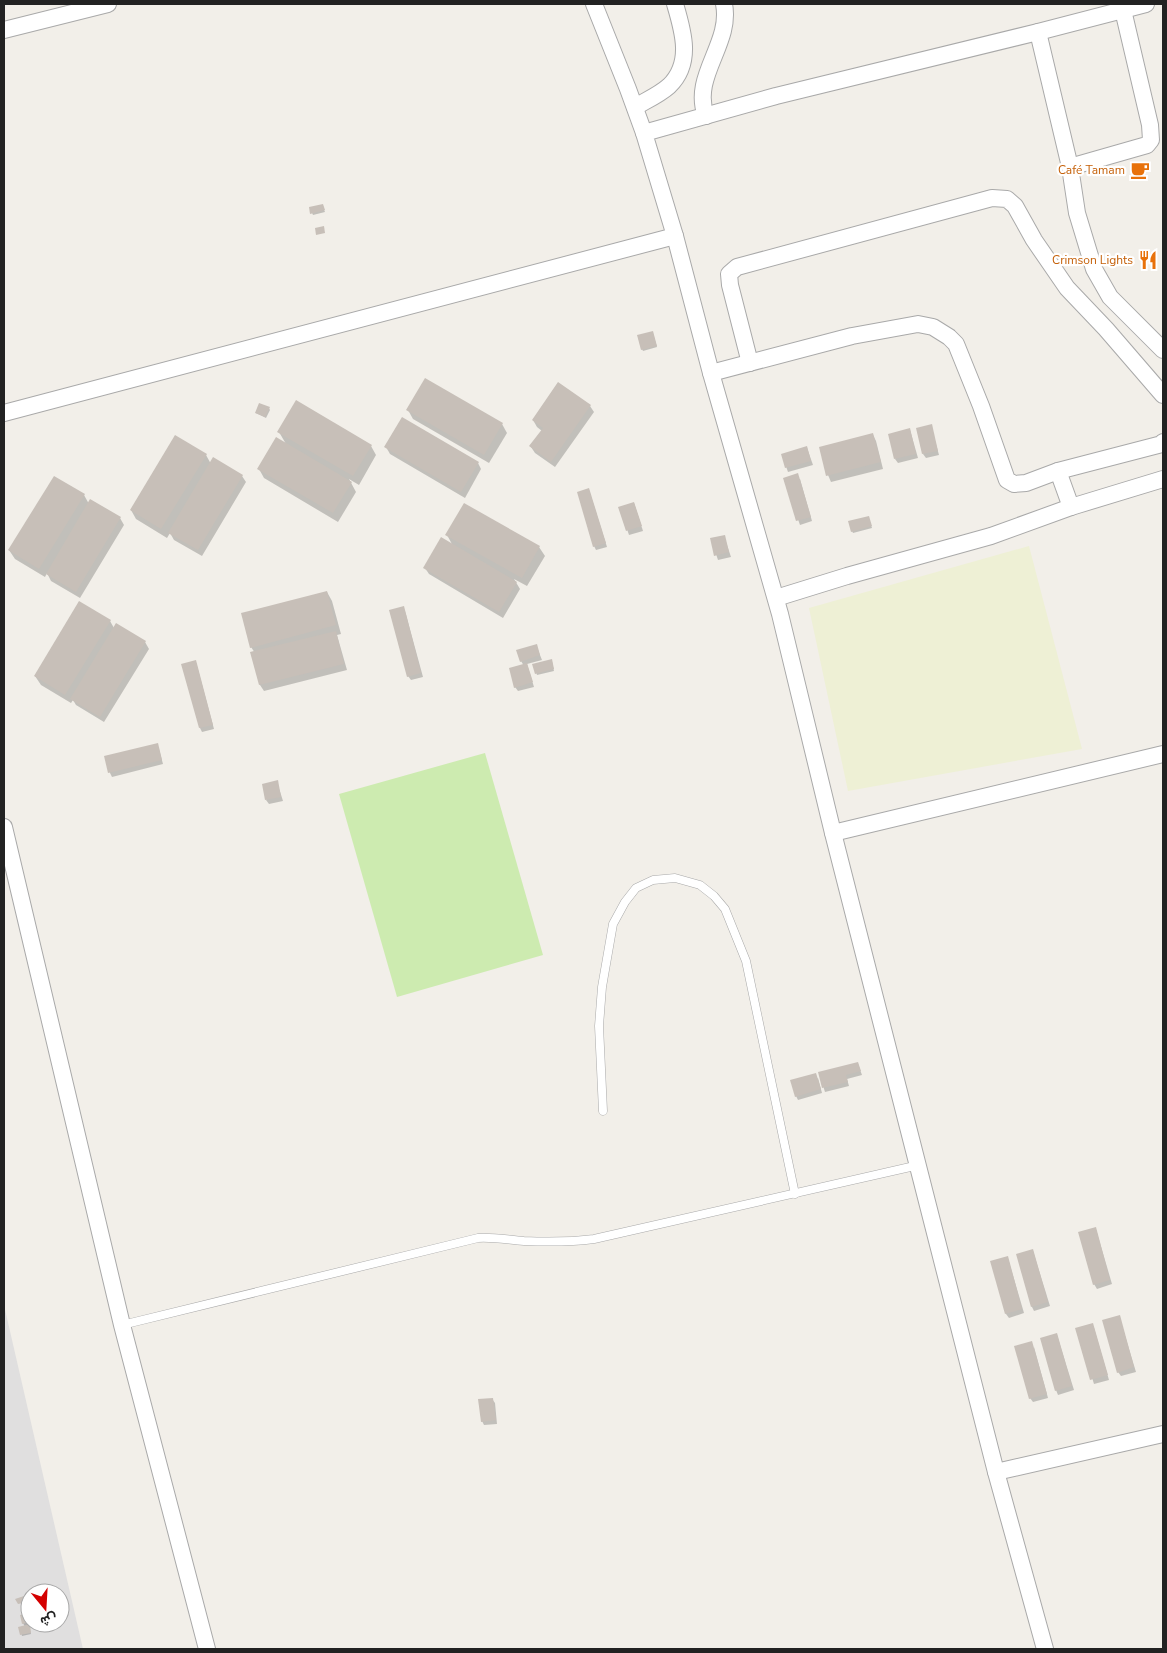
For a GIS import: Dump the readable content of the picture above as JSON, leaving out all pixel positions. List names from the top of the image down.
{
  "places": {
    "cafe": ["Café Tamam"],
    "restaurant": ["Crimson Lights"]
  },
  "north": "bottom"
}
